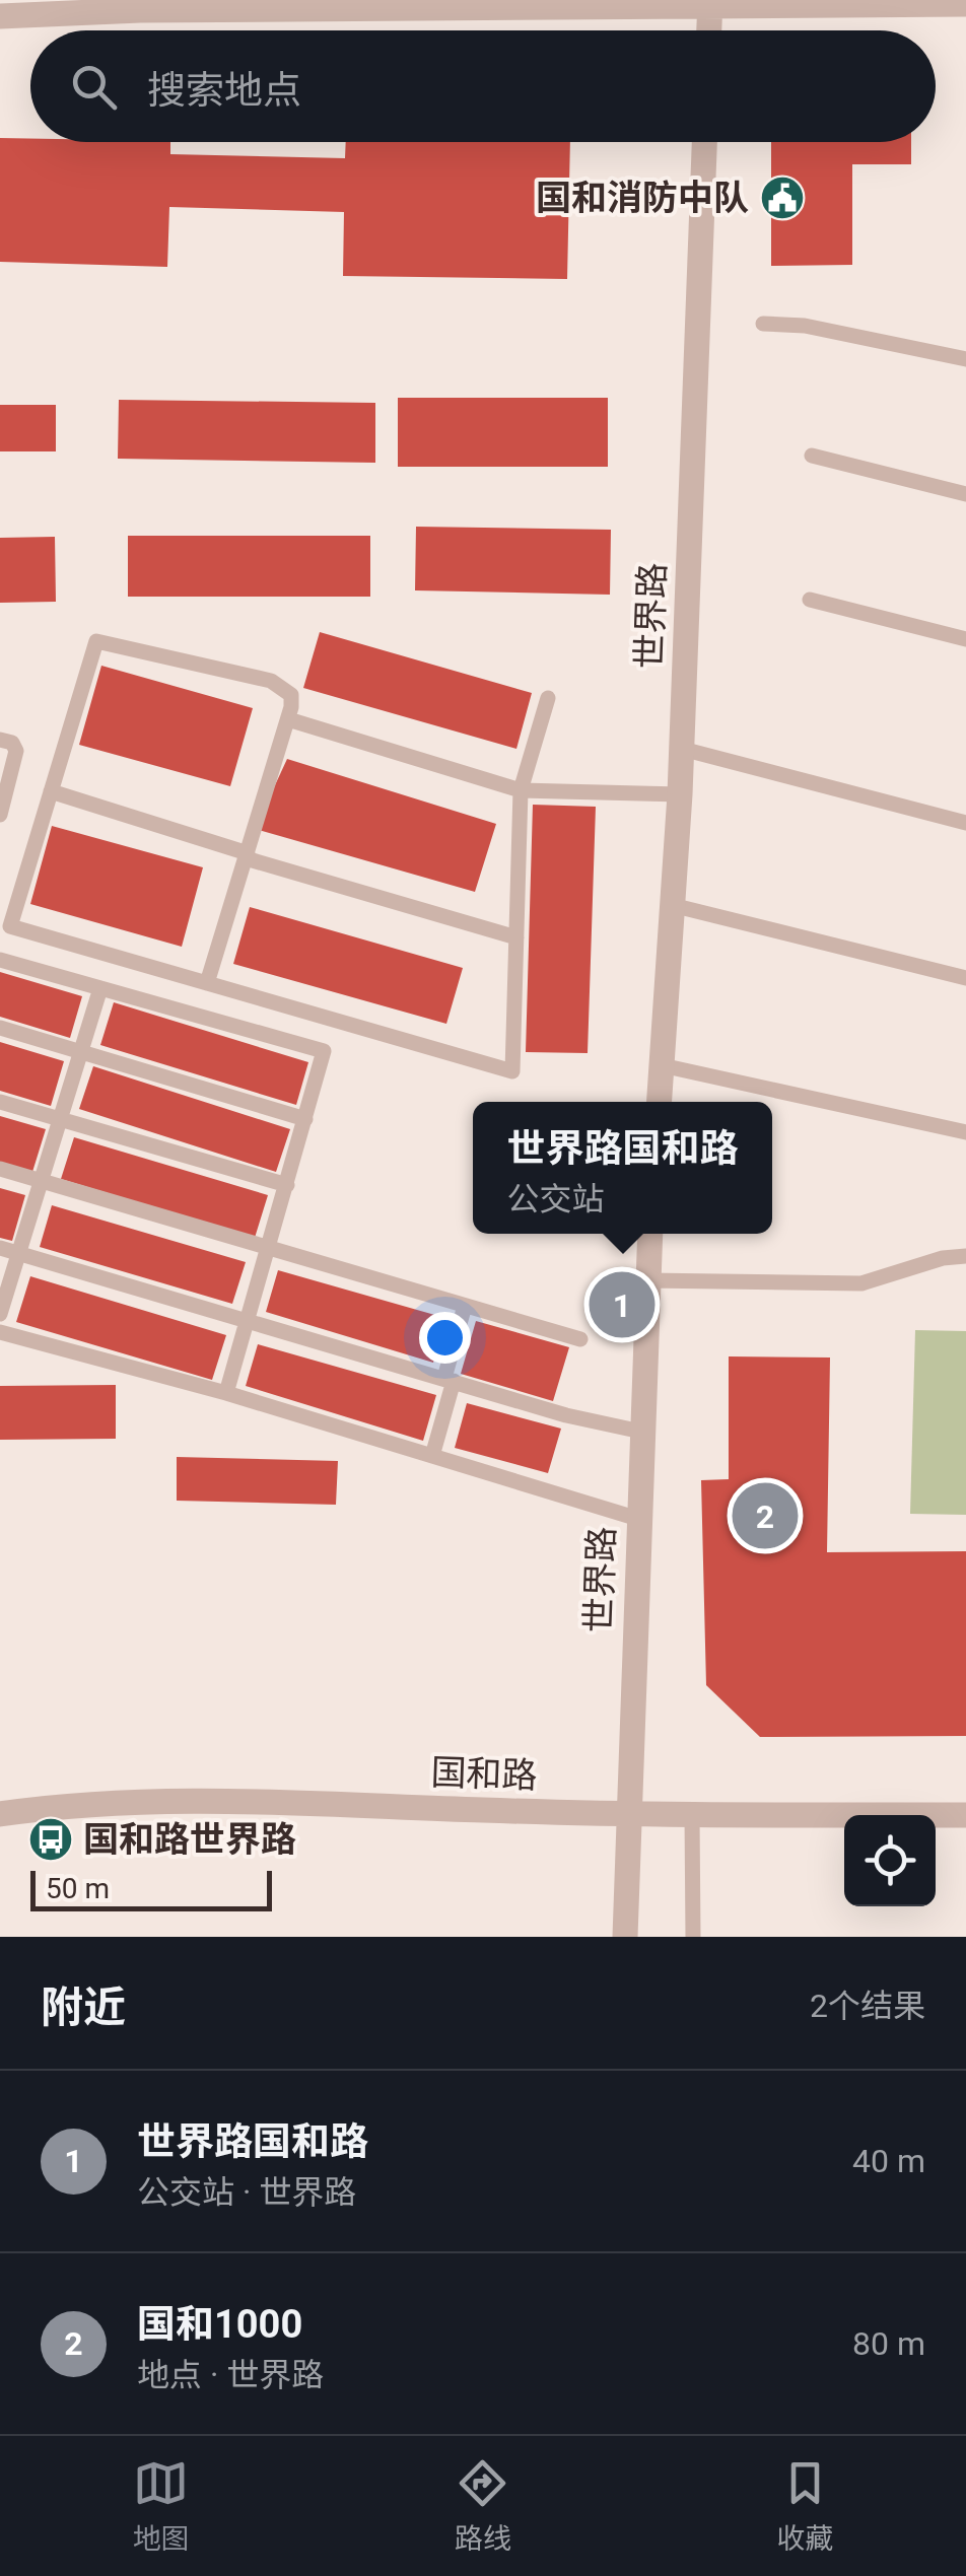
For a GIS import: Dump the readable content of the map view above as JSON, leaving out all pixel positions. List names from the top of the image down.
{
  "streets": {
    "street": ["世界路", "国和路"]
  },
  "crossings": [
    ["世界路", "国和路"]
  ],
  "places": {
    "public building": ["国和消防中队"],
    "bus stop": ["国和路世界路"]
  },
  "scale_bar": "50 m",
  "page": {
    "search": "搜索地点",
    "popup": ["世界路国和路", "公交站"],
    "pins": ["1", "2"],
    "scale": "50 m",
    "heading": ["附近", "2个结果"],
    "list": [
      {
        "mark": "1",
        "name": "世界路国和路",
        "note": "公交站 · 世界路",
        "value": "40 m"
      },
      {
        "mark": "2",
        "name": "国和1000",
        "note": "地点 · 世界路",
        "value": "80 m"
      }
    ],
    "nav": ["地图", "路线", "收藏"]
  }
}
